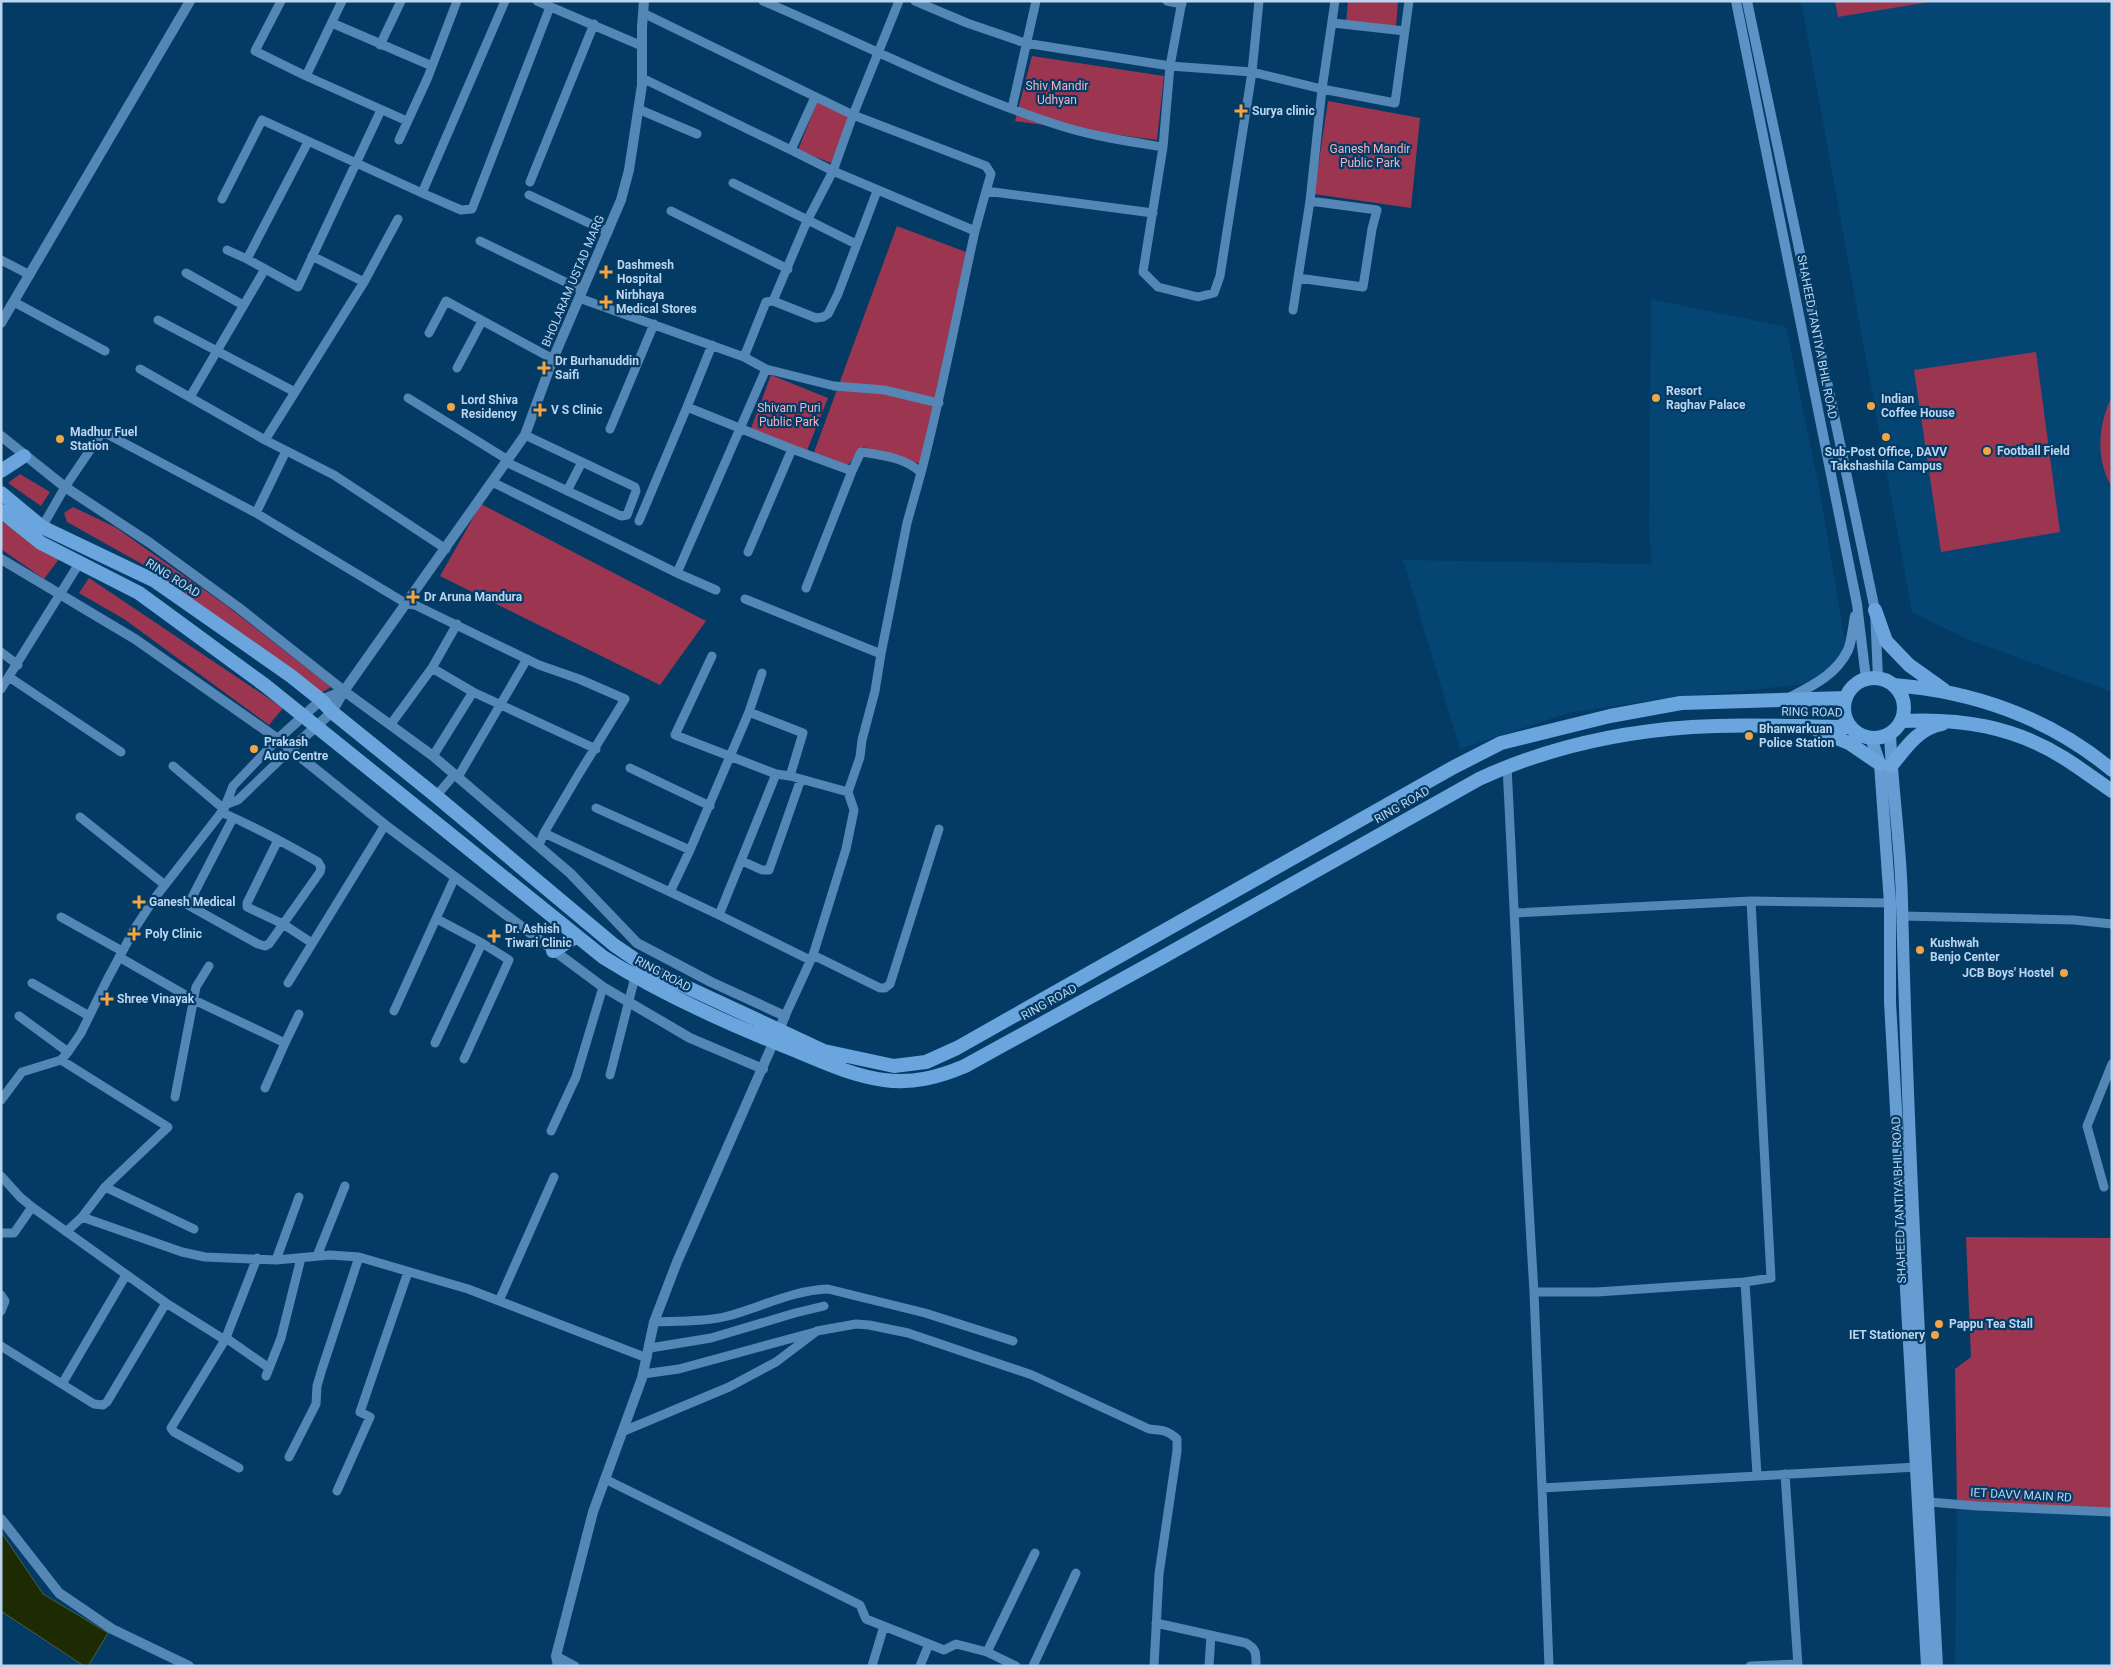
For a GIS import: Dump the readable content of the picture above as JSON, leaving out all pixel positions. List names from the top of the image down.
{
  "streets": {
    "highway": ["RING ROAD"],
    "main road": ["SHAHEED TANTIYA BHIL ROAD"],
    "street": ["BHOLARAM USTAD MARG", "IET DAVV MAIN RD"]
  },
  "crossings": [
    ["BHOLARAM USTAD MARG", "RING ROAD"],
    ["SHAHEED TANTIYA BHIL ROAD", "RING ROAD"],
    ["SHAHEED TANTIYA BHIL ROAD", "IET DAVV MAIN RD"]
  ],
  "parks": ["Shiv Mandir Udhyan", "Ganesh Mandir Public Park", "Shivam Puri Public Park"],
  "places": {
    "health": [
      "Surya clinic",
      "Dashmesh Hospital",
      "Nirbhaya Medical Stores",
      "Dr Burhanuddin Saifi",
      "V S Clinic",
      "Dr Aruna Mandura",
      "Ganesh Medical",
      "Poly Clinic",
      "Dr. Ashish Tiwari Clinic",
      "Shree Vinayak"
    ],
    "other": [
      "Resort Raghav Palace",
      "Indian Coffee House",
      "Lord Shiva Residency",
      "Sub-Post Office, DAVV Takshashila Campus",
      "Madhur Fuel Station",
      "Football Field",
      "Bhanwarkuan Police Station",
      "Prakash Auto Centre",
      "Kushwah Benjo Center",
      "JCB Boys' Hostel",
      "Pappu Tea Stall",
      "IET Stationery"
    ]
  }
}
